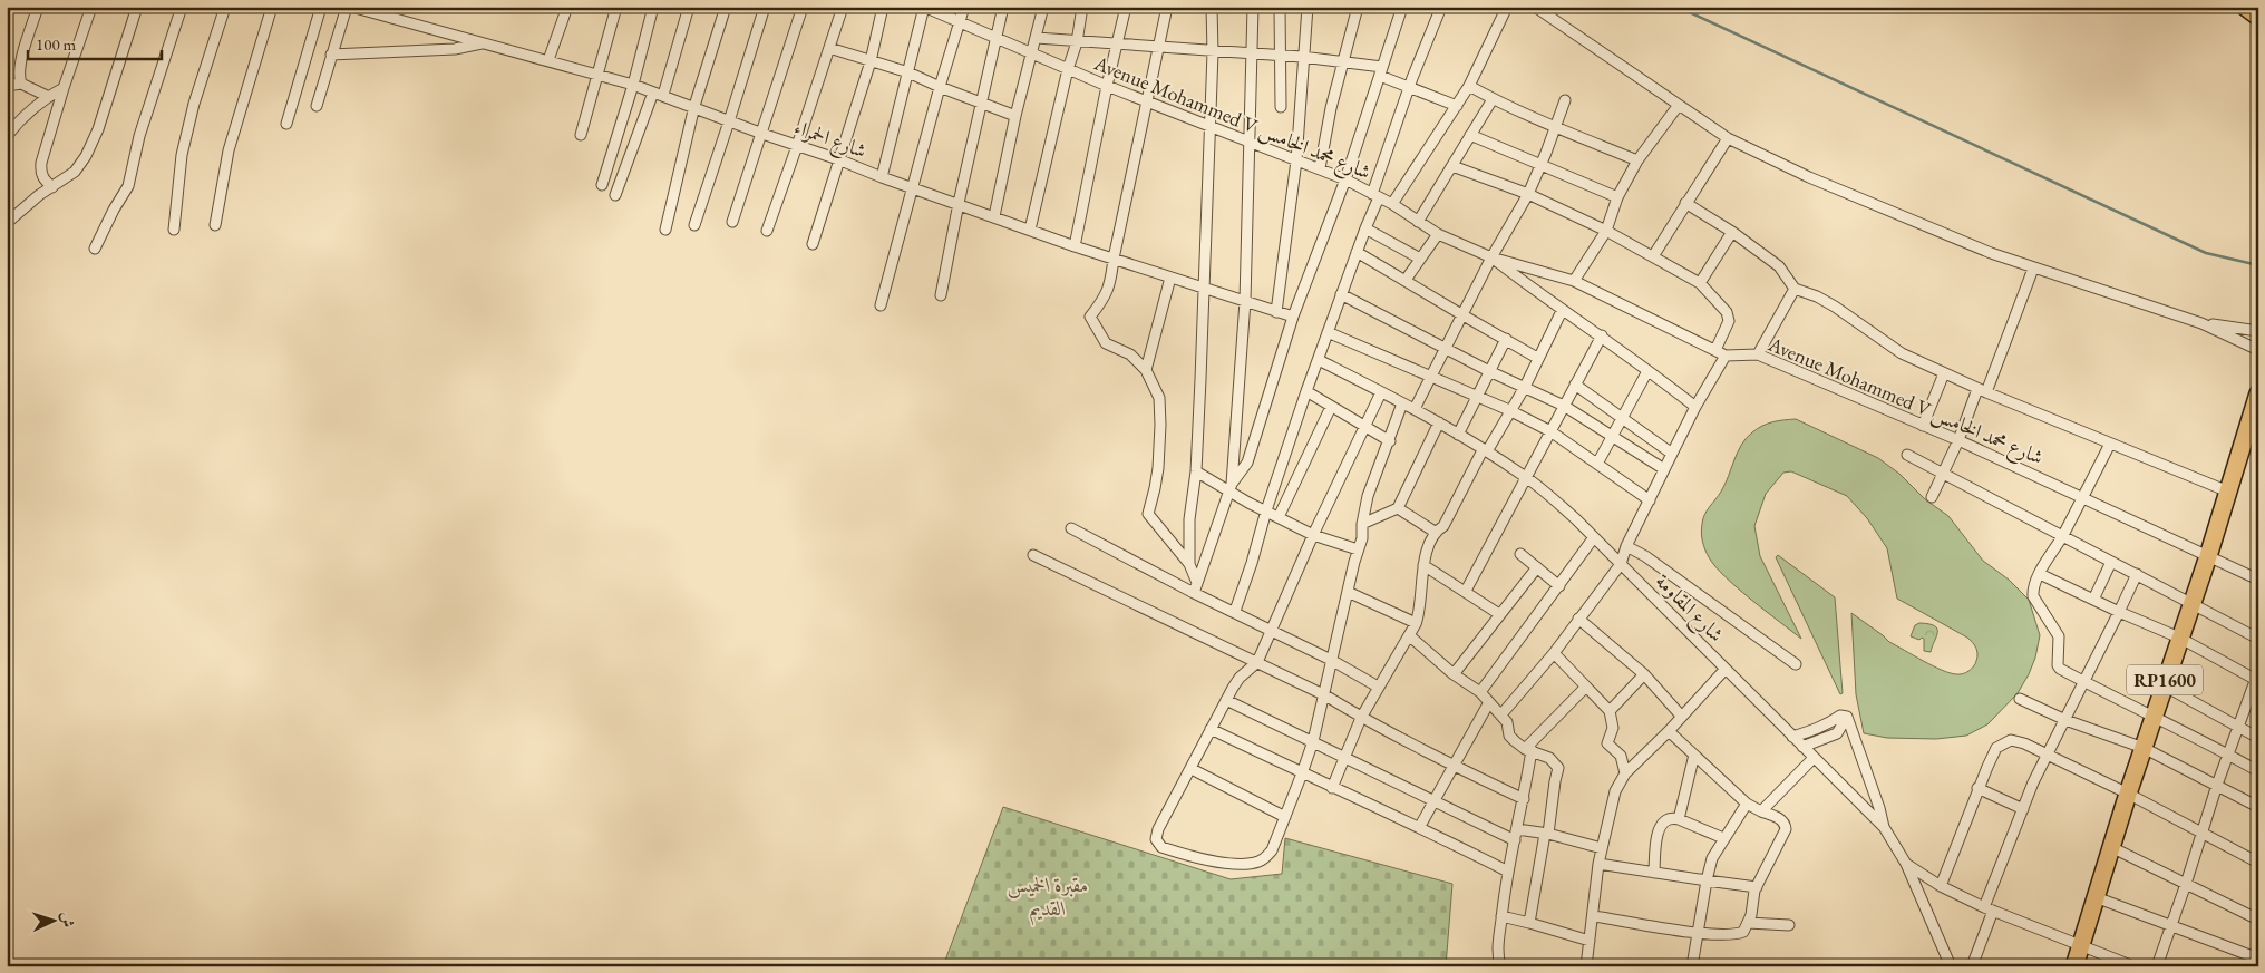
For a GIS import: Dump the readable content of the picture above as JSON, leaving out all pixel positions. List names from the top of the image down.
{
  "streets": {
    "main road": ["RP1600"],
    "street": ["Avenue Mohammed V شارع محمد الخامس", "شارع الحمراء", "شارع المقاومة"]
  },
  "crossings": [
    ["Avenue Mohammed V شارع محمد الخامس", "RP1600"]
  ],
  "parks": ["مقبرة الخميس القديم"],
  "scale_bar": "100 m",
  "north": "right"
}
